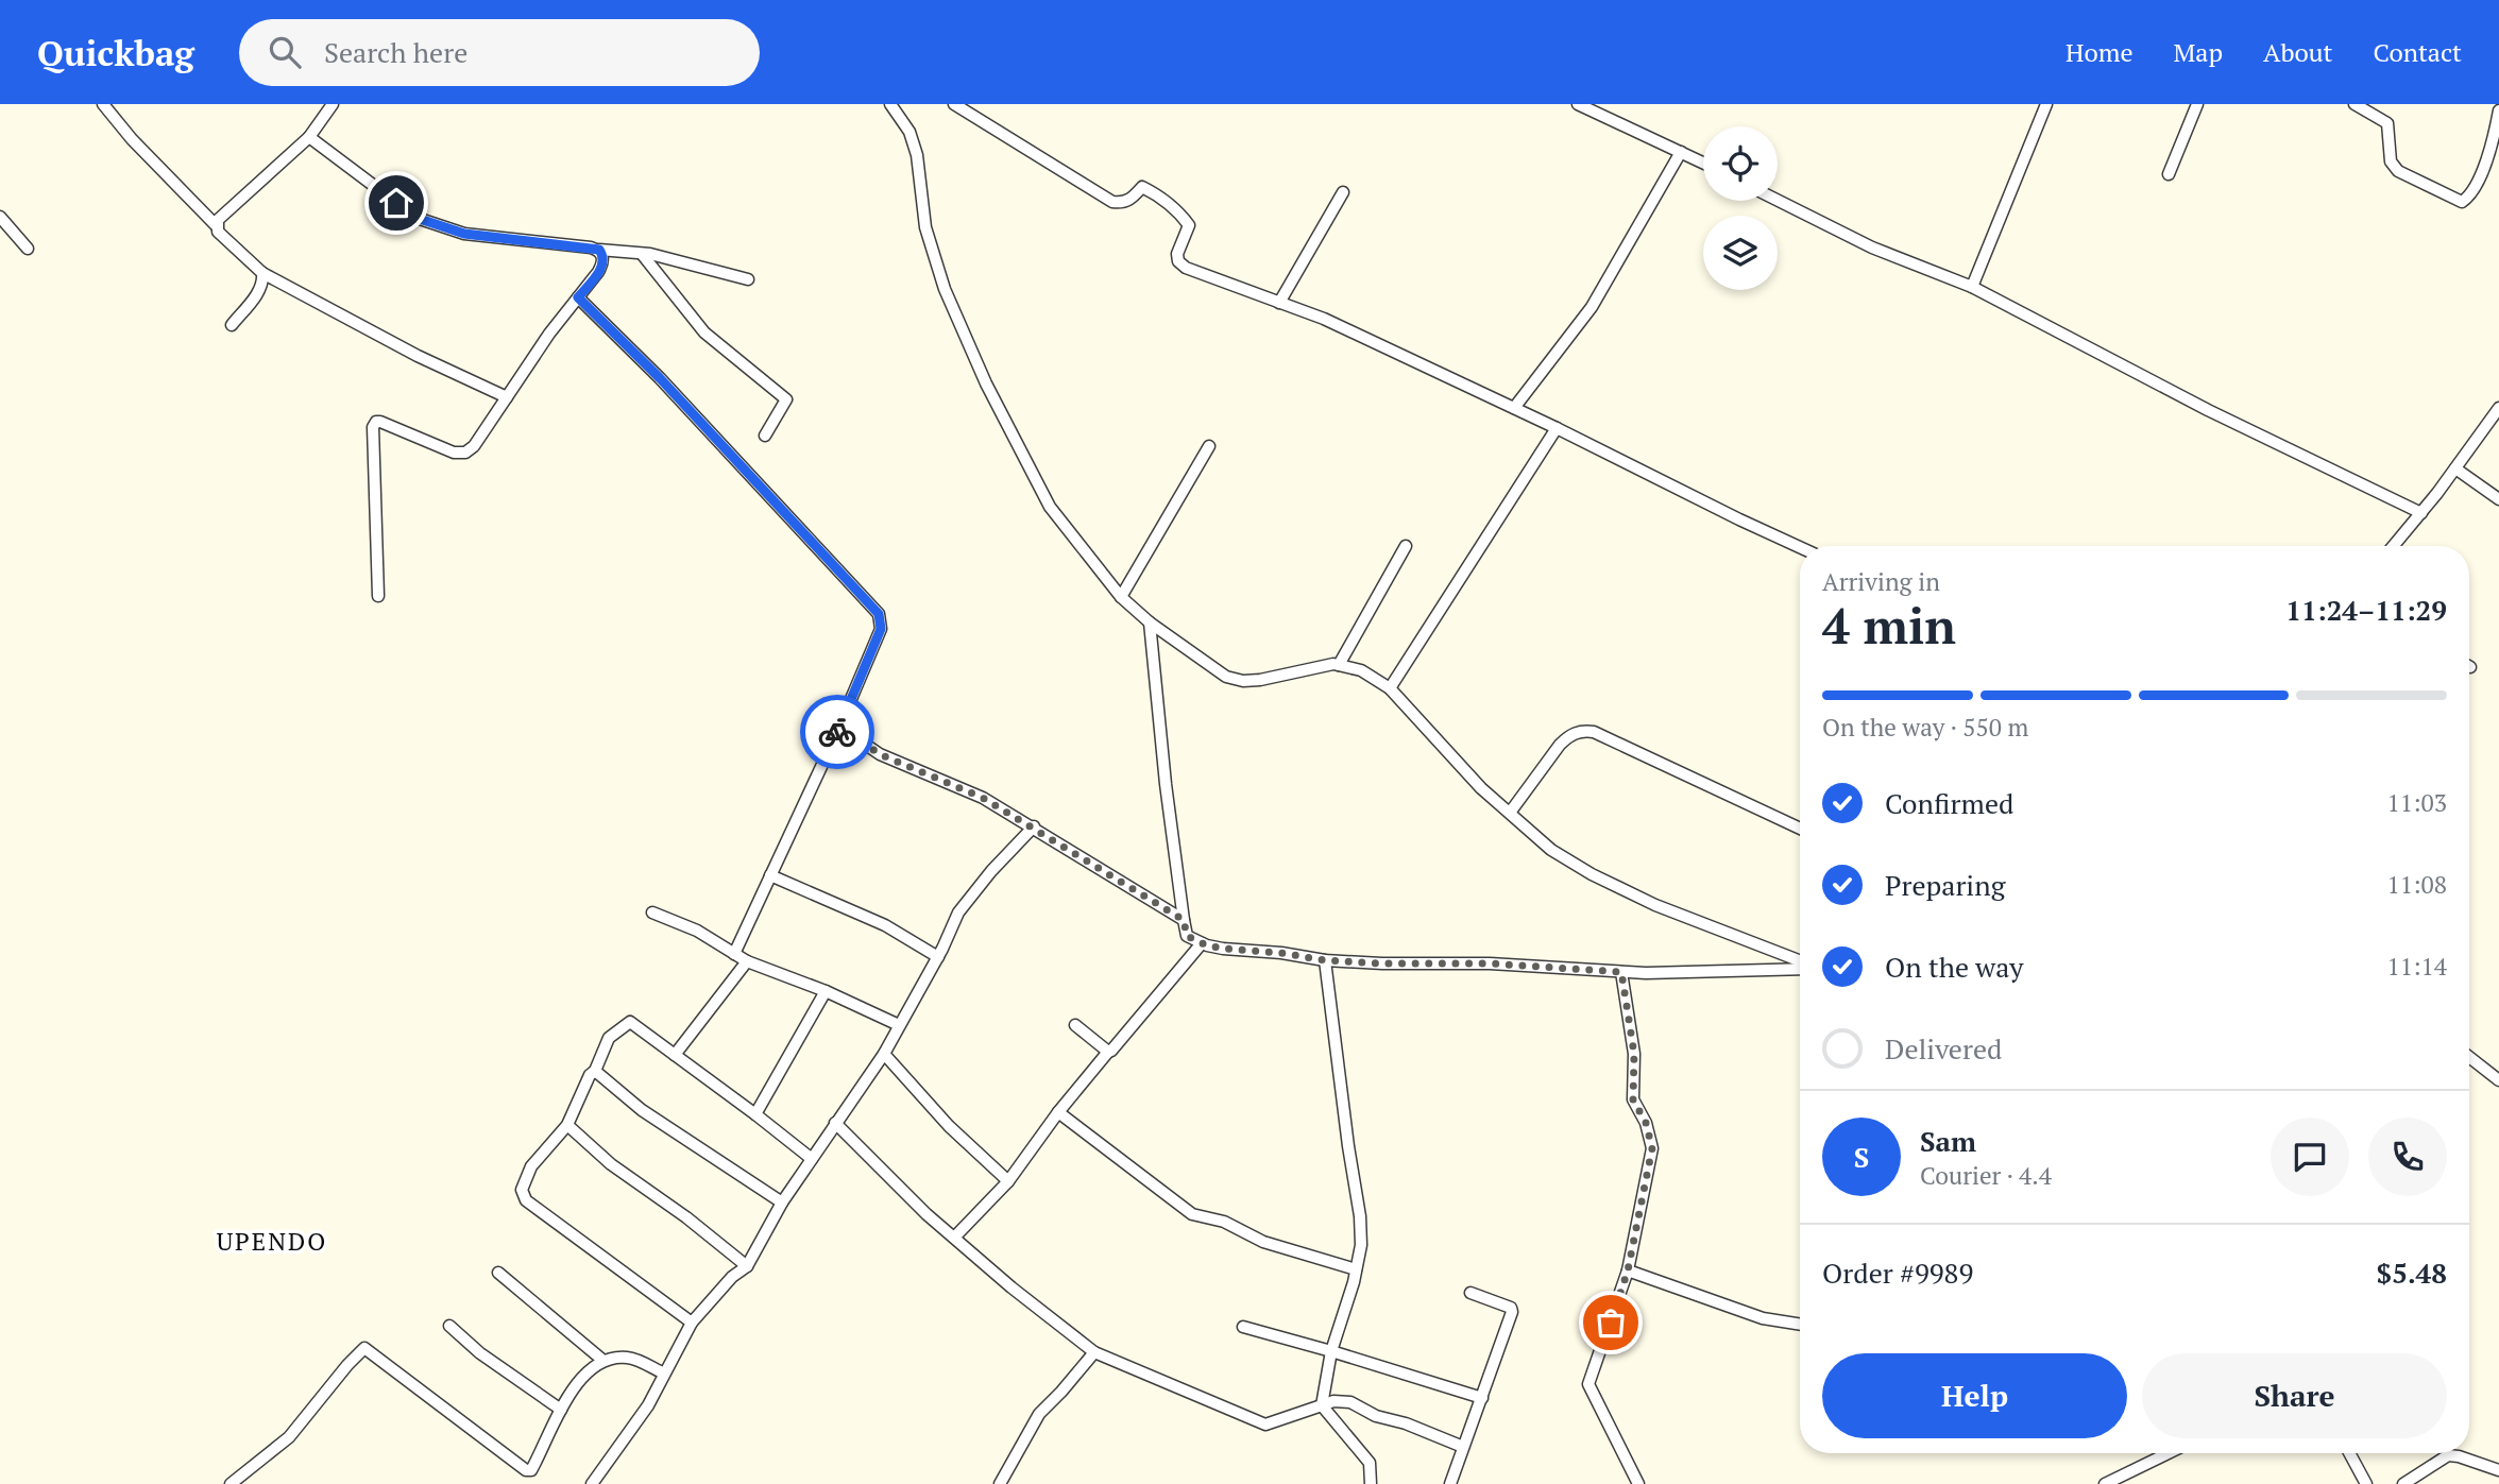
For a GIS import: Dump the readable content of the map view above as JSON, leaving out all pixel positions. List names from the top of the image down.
{
  "districts": ["UPENDO"],
  "page": {
    "header": "Quickbag",
    "search": "Search here",
    "nav": [
      "Home",
      "Map",
      "About",
      "Contact"
    ],
    "heading": ["4 min", "Arriving in", "11:24–11:29"],
    "panel": [
      "Sam",
      "Courier · 4.4",
      "Order #9989",
      "$5.48"
    ],
    "bar": "On the way · 550 m",
    "list": [
      ["Confirmed", "11:03"],
      ["Preparing", "11:08"],
      ["On the way", "11:14"],
      "Delivered"
    ],
    "round": "S",
    "buttons": ["Help", "Share"]
  }
}
